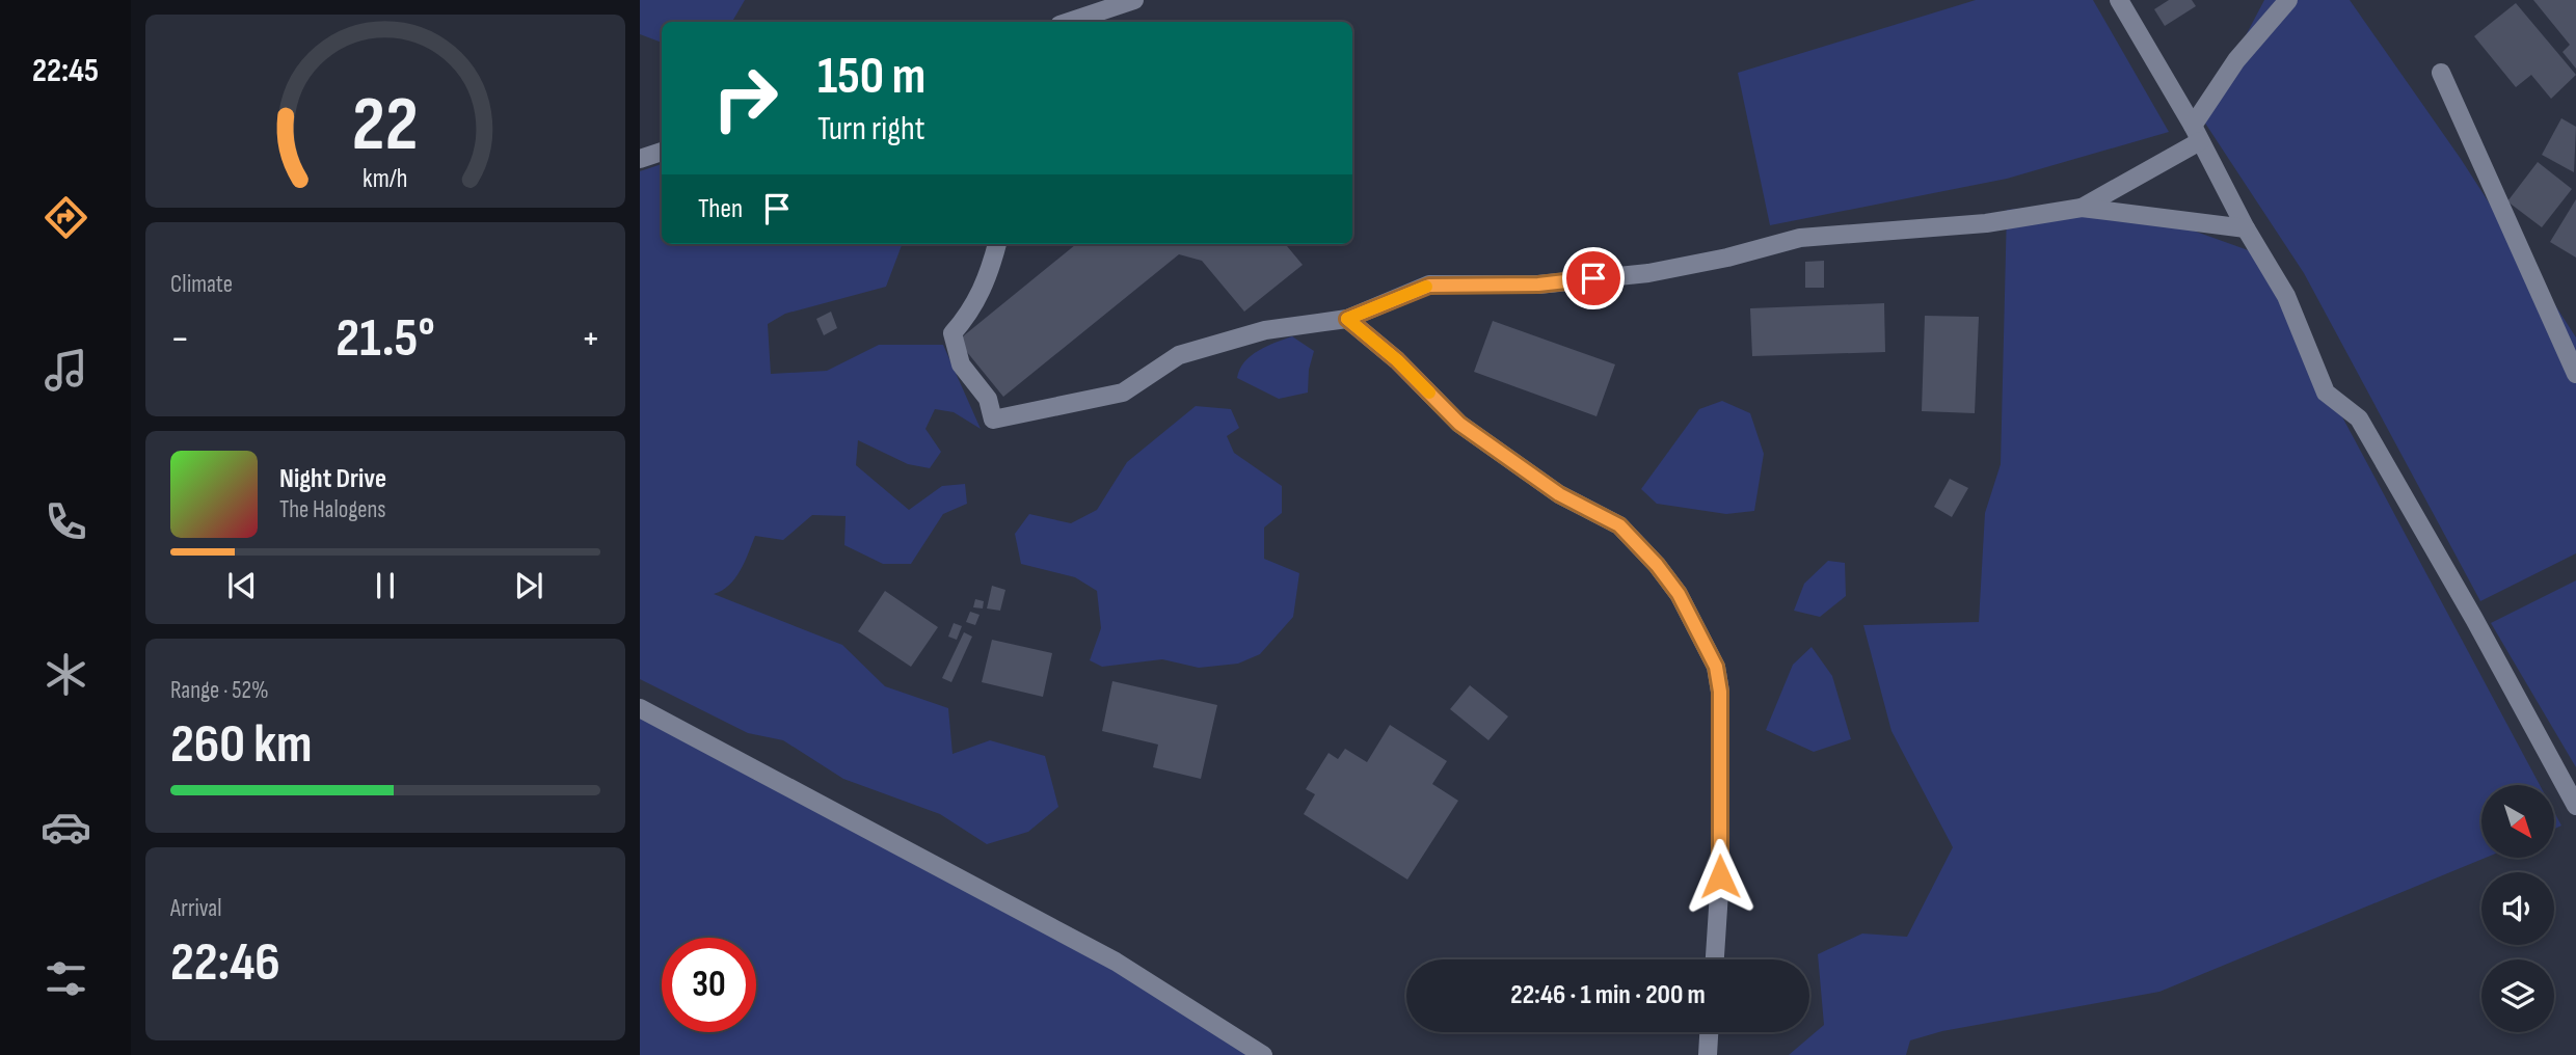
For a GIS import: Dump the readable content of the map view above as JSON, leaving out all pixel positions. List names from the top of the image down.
{
  "north": "bottom right",
  "page": {
    "tabs": "22:45",
    "turn": ["150 m", "Turn right"],
    "then": "Then",
    "tile": [
      "Climate",
      ["Range · 52%", "260 km"],
      ["Arrival", "22:46"]
    ],
    "heat": ["−", "21.5°", "+"],
    "song": ["Night Drive", "The Halogens"],
    "limit": "30",
    "trip": "22:46 · 1 min · 200 m",
    "gauge": ["22", "km/h"]
  }
}
